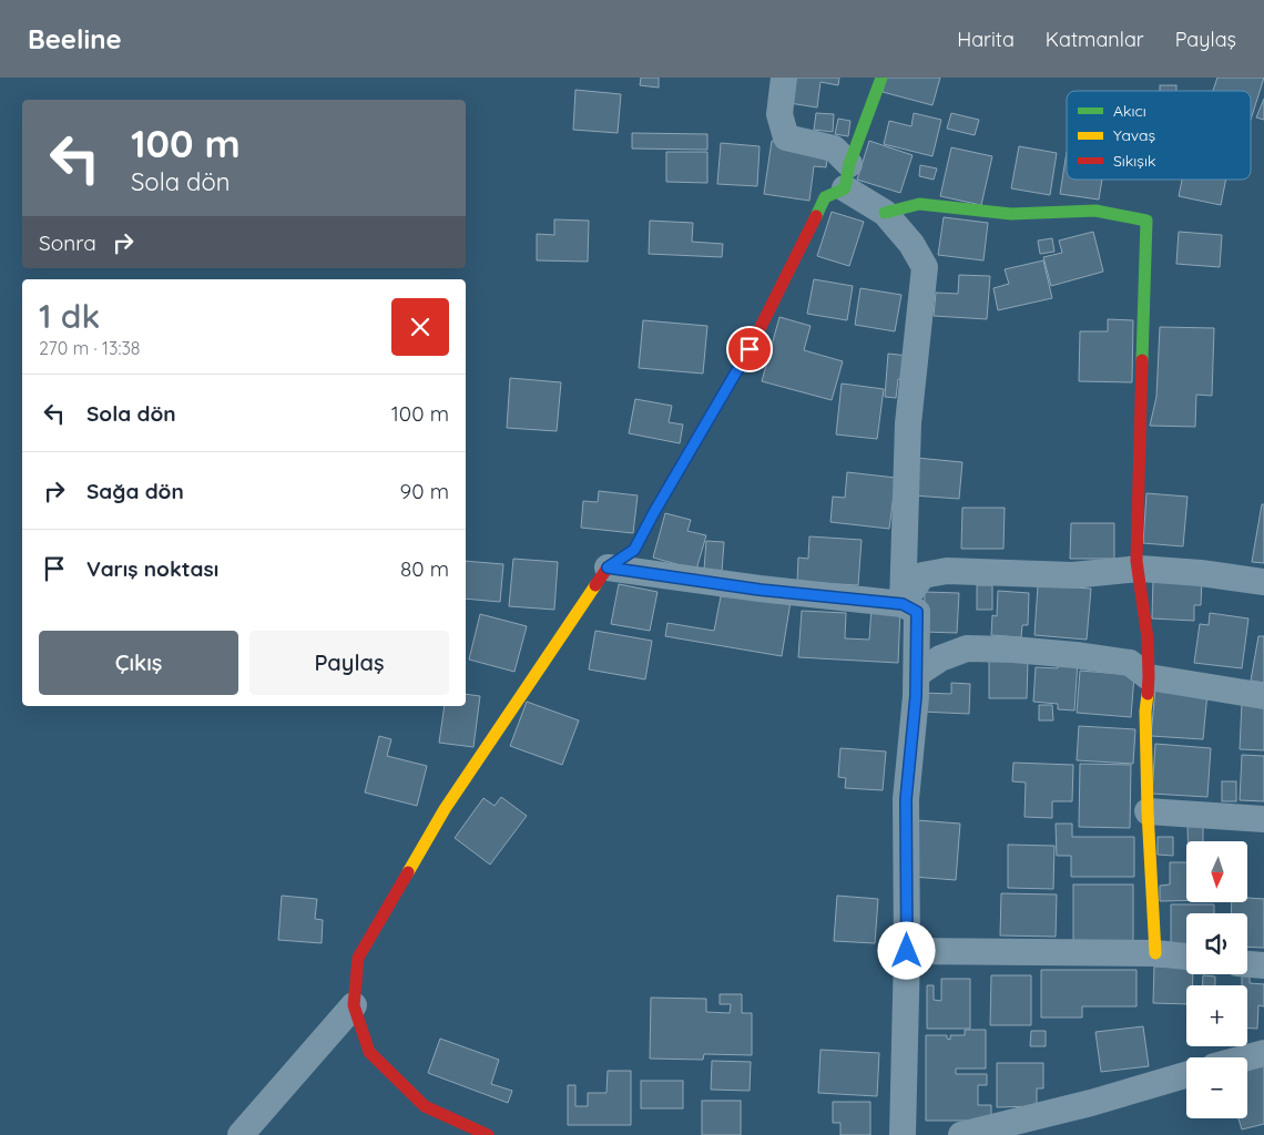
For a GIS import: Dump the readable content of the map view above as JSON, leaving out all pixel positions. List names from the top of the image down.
{
  "legend": ["Akıcı", "Yavaş", "Sıkışık"],
  "north": "bottom",
  "page": {
    "header": "Beeline",
    "nav": ["Harita", "Katmanlar", "Paylaş"],
    "turn": ["100 m", "Sola dön"],
    "then": "Sonra",
    "heading": ["1 dk", "270 m · 13:38"],
    "list": [
      {
        "name": "Sola dön",
        "value": "100 m"
      },
      {
        "name": "Sağa dön",
        "value": "90 m"
      },
      {
        "name": "Varış noktası",
        "value": "80 m"
      }
    ],
    "buttons": ["Çıkış", "Paylaş"],
    "map_buttons": ["+", "−"]
  }
}
